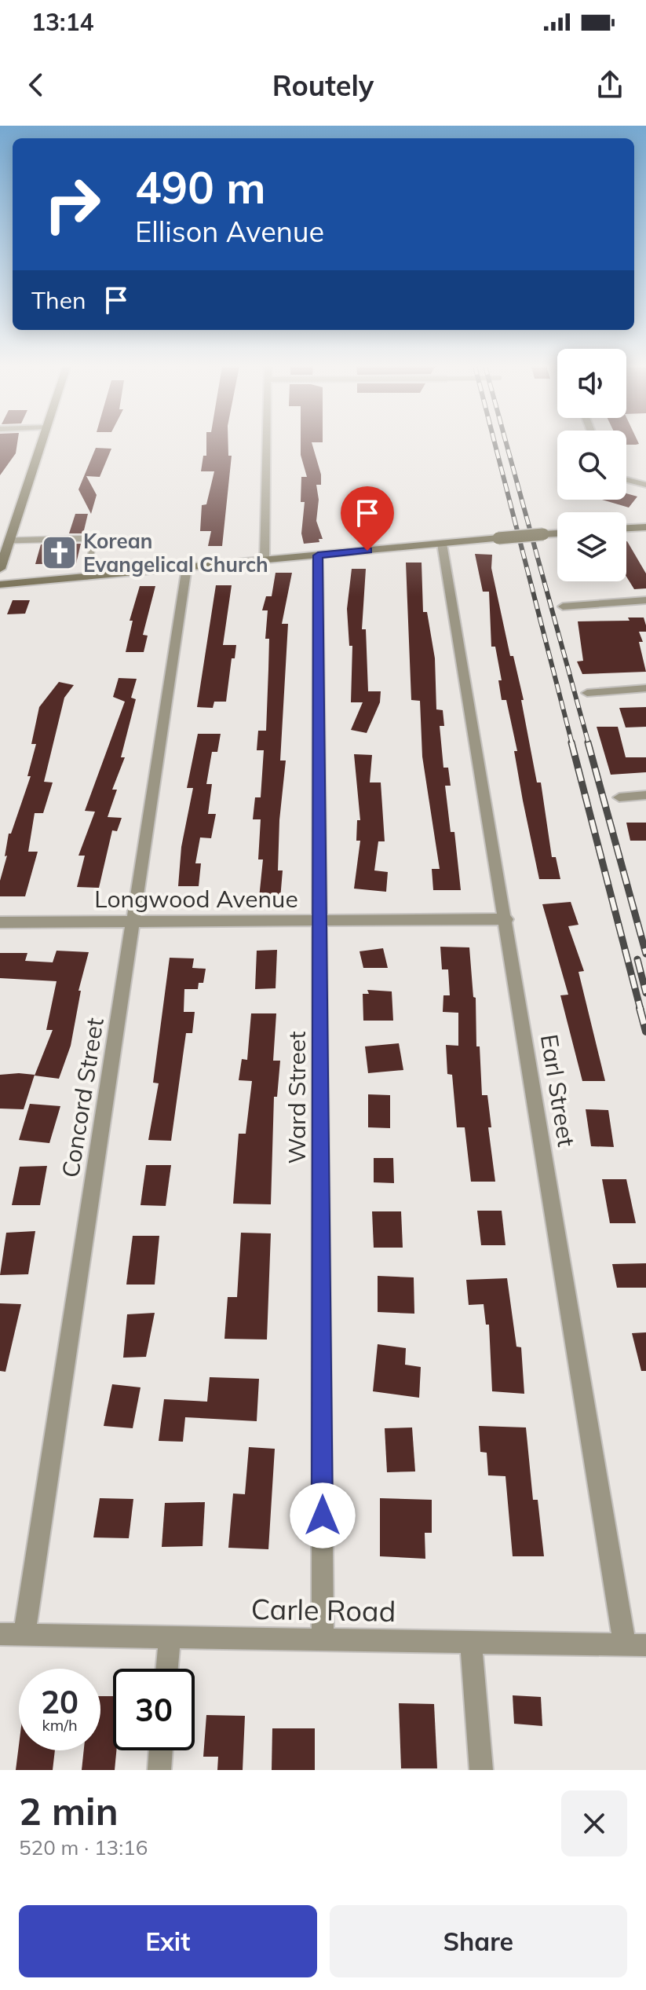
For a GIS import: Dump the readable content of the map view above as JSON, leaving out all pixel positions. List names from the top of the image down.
{
  "streets": {
    "street": [
      "Longwood Avenue",
      "Earl Street",
      "Concord Street",
      "Ward Street",
      "Carle Road"
    ]
  },
  "crossings": [
    ["Longwood Avenue", "Earl Street"],
    ["Longwood Avenue", "Concord Street"],
    ["Longwood Avenue", "Ward Street"],
    ["Earl Street", "Carle Road"],
    ["Concord Street", "Carle Road"],
    ["Ward Street", "Carle Road"]
  ],
  "places": {
    "church": ["Korean Evangelical Church"]
  },
  "page": {
    "status": "13:14",
    "header": "Routely",
    "turn": ["490 m", "Ellison Avenue"],
    "then": "Then",
    "speed": "20 km/h",
    "limit": "30",
    "heading": ["2 min", "520 m · 13:16"],
    "buttons": ["Exit", "Share"]
  }
}
